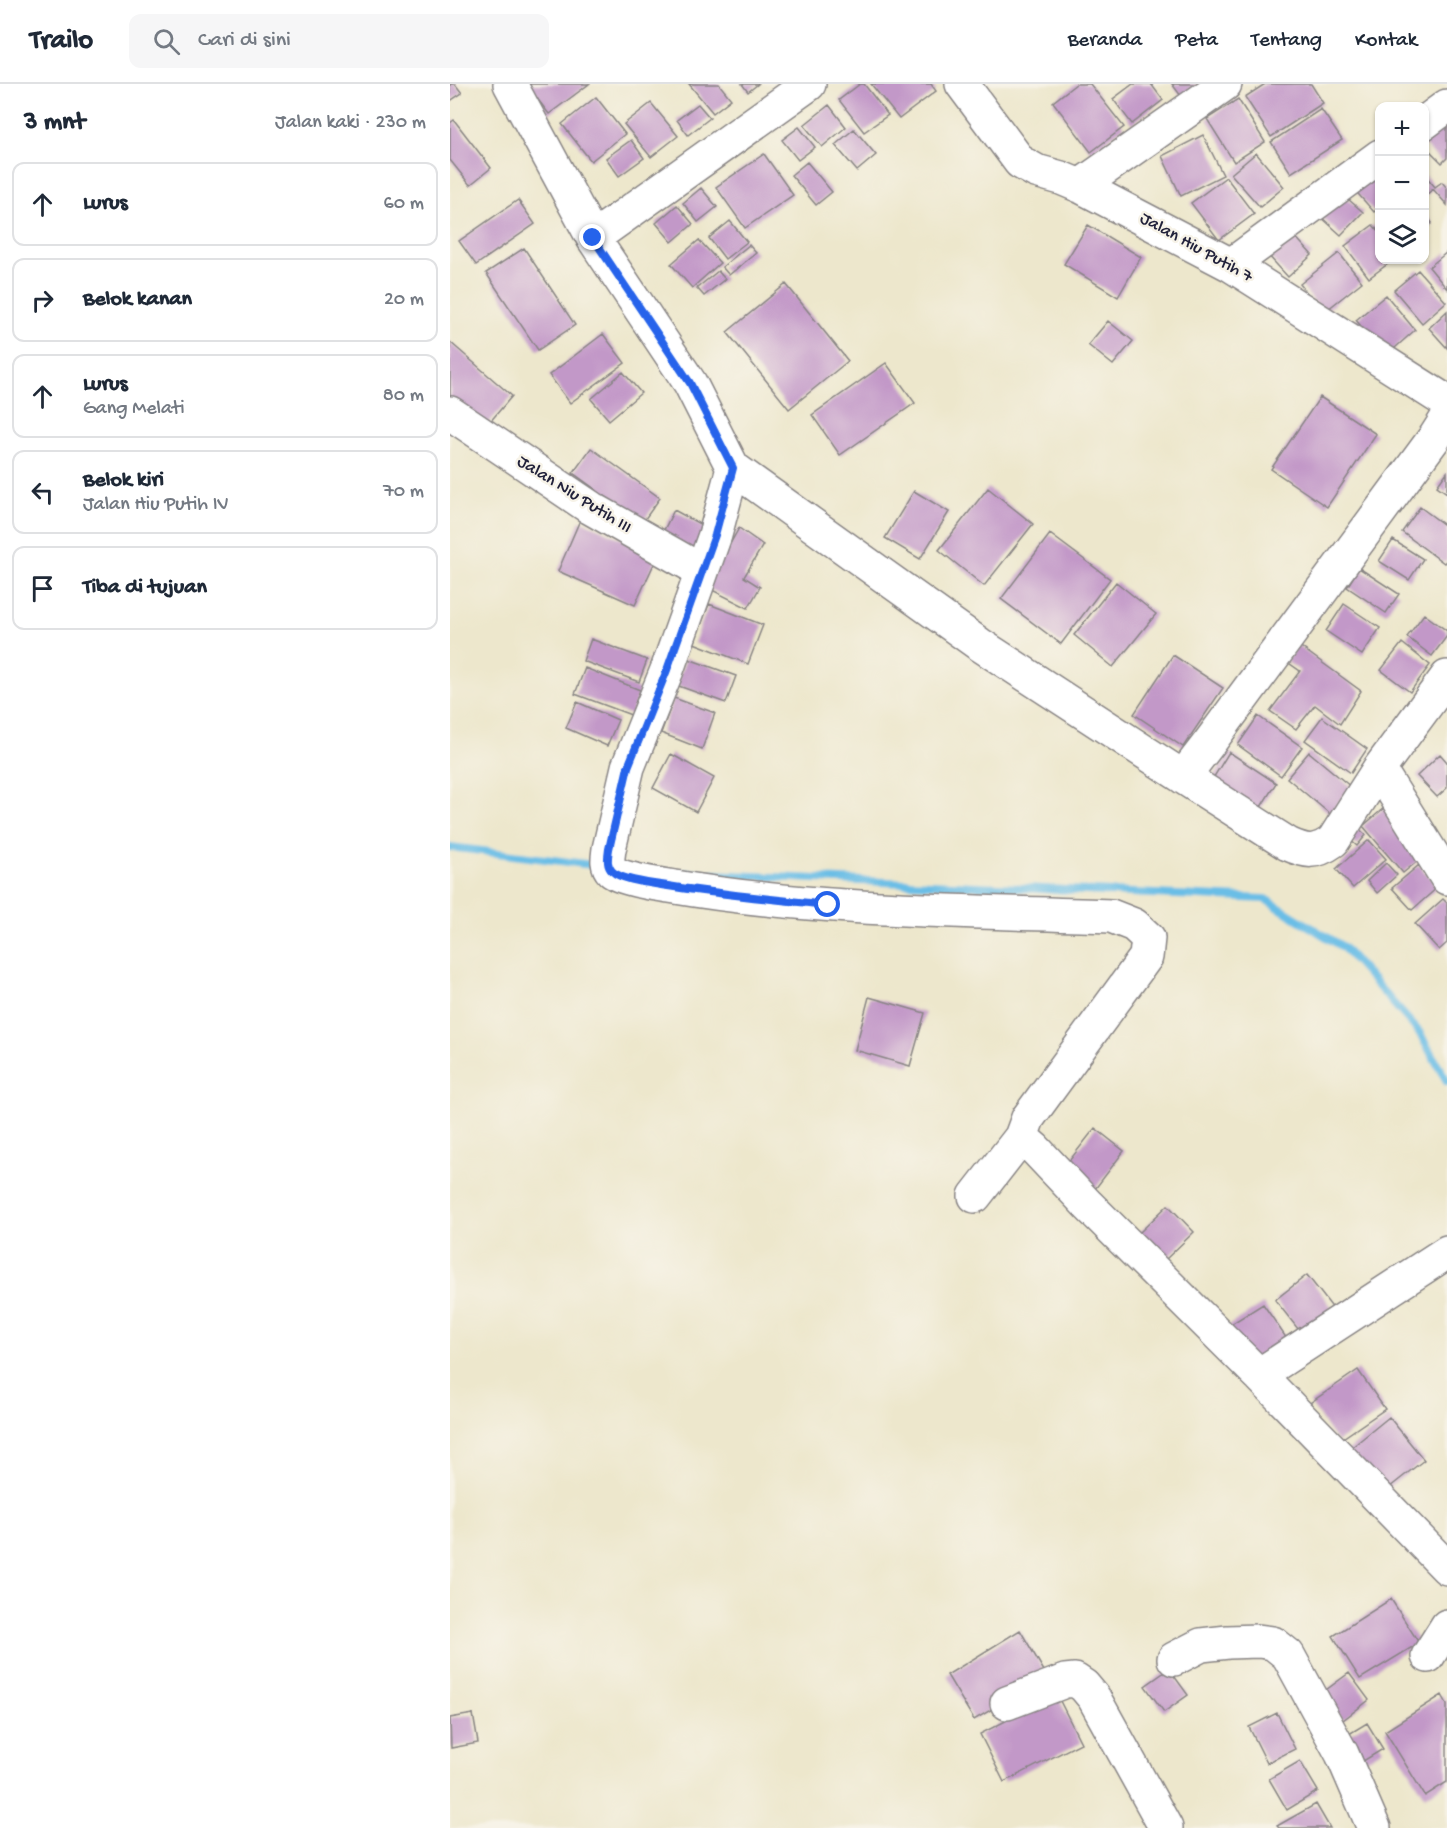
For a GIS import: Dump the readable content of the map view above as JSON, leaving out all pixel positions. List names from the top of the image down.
{
  "streets": {
    "street": ["Jalan Hiu Putih 7", "Jalan Niu Putih III"]
  },
  "page": {
    "header": "Trailo",
    "search": "Cari di sini",
    "nav": [
      "Beranda",
      "Peta",
      "Tentang",
      "Kontak"
    ],
    "heading": ["3 mnt", "Jalan kaki · 230 m"],
    "map_buttons": ["+", "−"],
    "list": [
      ["Lurus", "60 m"],
      ["Belok kanan", "20 m"],
      ["Lurus", "Gang Melati", "80 m"],
      ["Belok kiri", "Jalan Hiu Putih IV", "70 m"],
      "Tiba di tujuan"
    ]
  }
}
